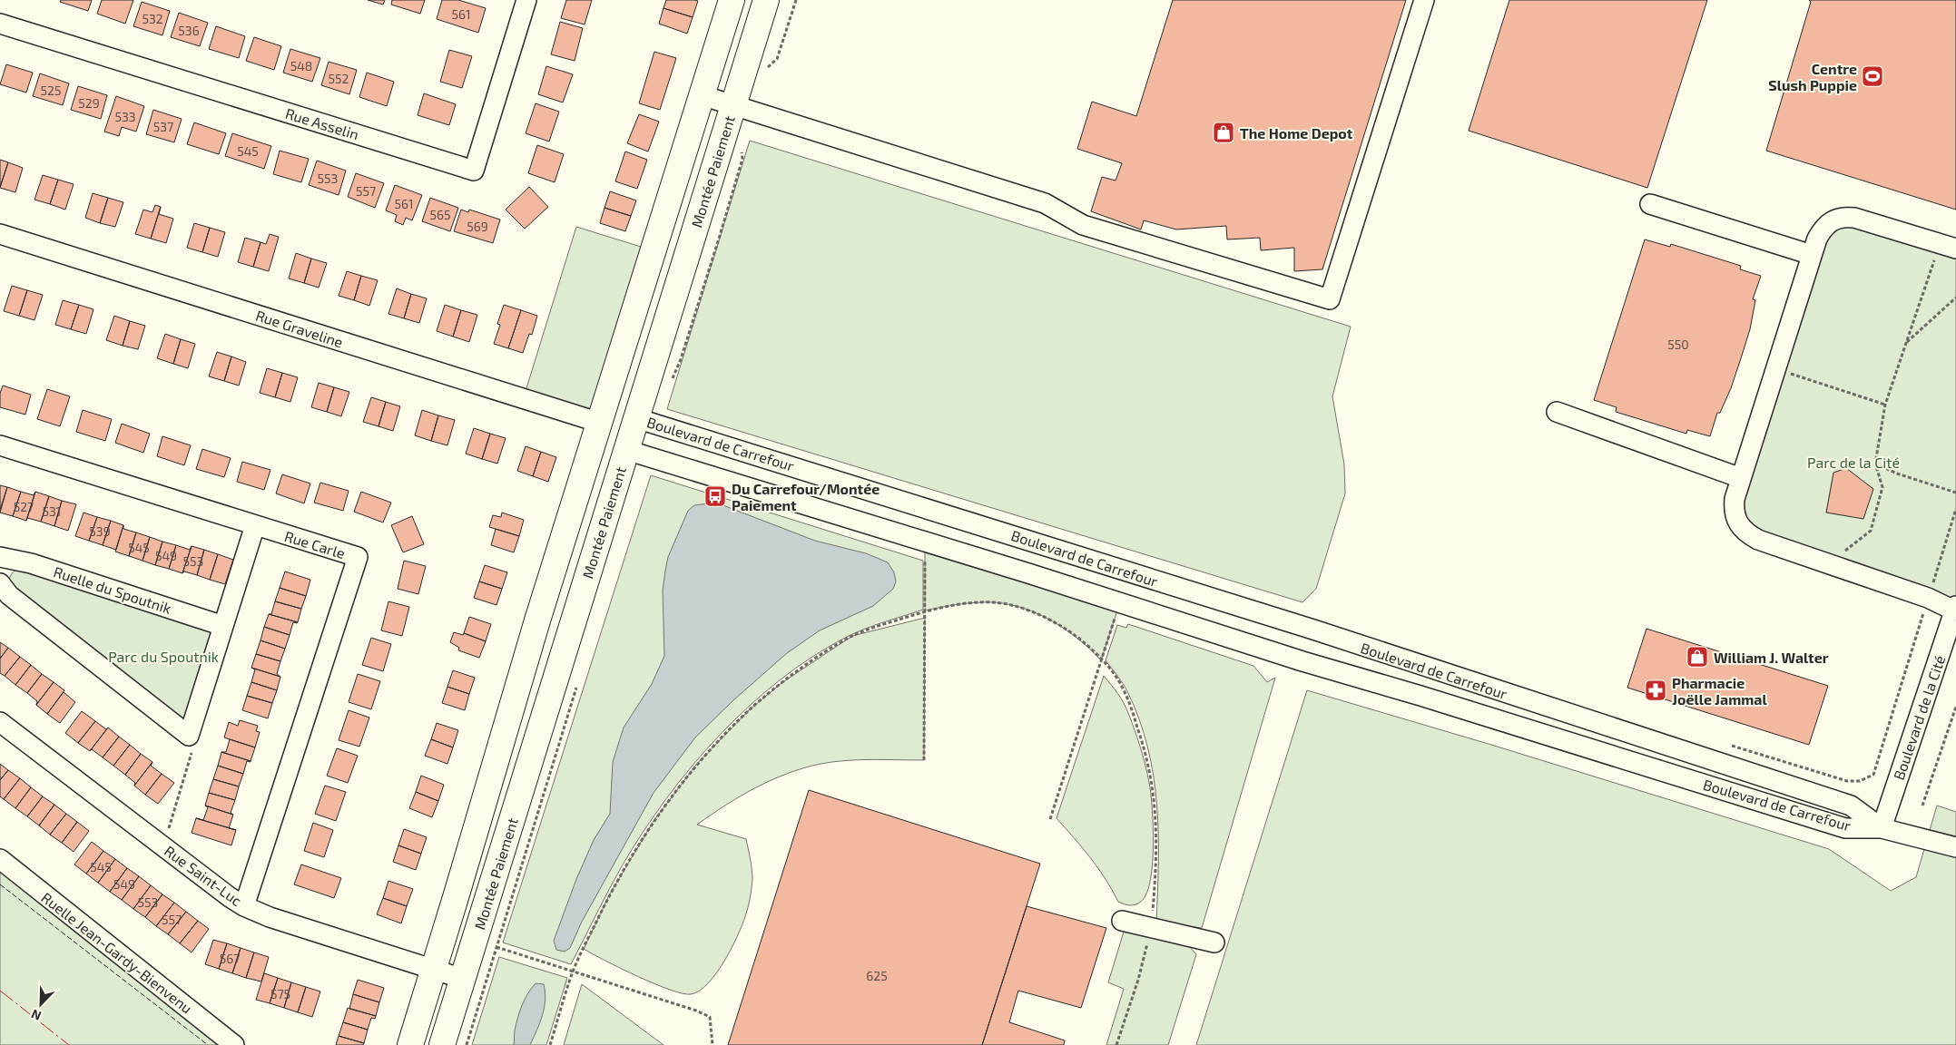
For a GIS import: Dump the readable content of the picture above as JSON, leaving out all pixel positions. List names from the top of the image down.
{
  "streets": {
    "main road": ["Montée Paiement"],
    "street": [
      "Rue Asselin",
      "Rue Graveline",
      "Boulevard de Carrefour",
      "Rue Carle",
      "Ruelle du Spoutnik",
      "Boulevard de la Cité",
      "Rue Saint-Luc",
      "Ruelle Jean-Gardy-Bienvenu"
    ]
  },
  "crossings": [
    ["Montée Paiement", "Rue Graveline"],
    ["Montée Paiement", "Boulevard de Carrefour"],
    ["Montée Paiement", "Rue Saint-Luc"],
    ["Boulevard de Carrefour", "Boulevard de la Cité"],
    ["Rue Carle", "Rue Saint-Luc"]
  ],
  "parks": ["Parc de la Cité", "Parc du Spoutnik"],
  "places": {
    "sports": ["Centre Slush Puppie"],
    "shop": ["The Home Depot", "William J. Walter"],
    "bus stop": ["Du Carrefour/Montée Paiement"],
    "pharmacy": ["Pharmacie Joëlle Jammal"]
  },
  "house_numbers": [
    "561",
    "532",
    "536",
    "548",
    "552",
    "525",
    "529",
    "533",
    "537",
    "545",
    "553",
    "557",
    "561",
    "565",
    "569",
    "550",
    "527",
    "531",
    "539",
    "545",
    "549",
    "553",
    "545",
    "549",
    "553",
    "557",
    "567",
    "625",
    "575"
  ],
  "north": "bottom left"
}
